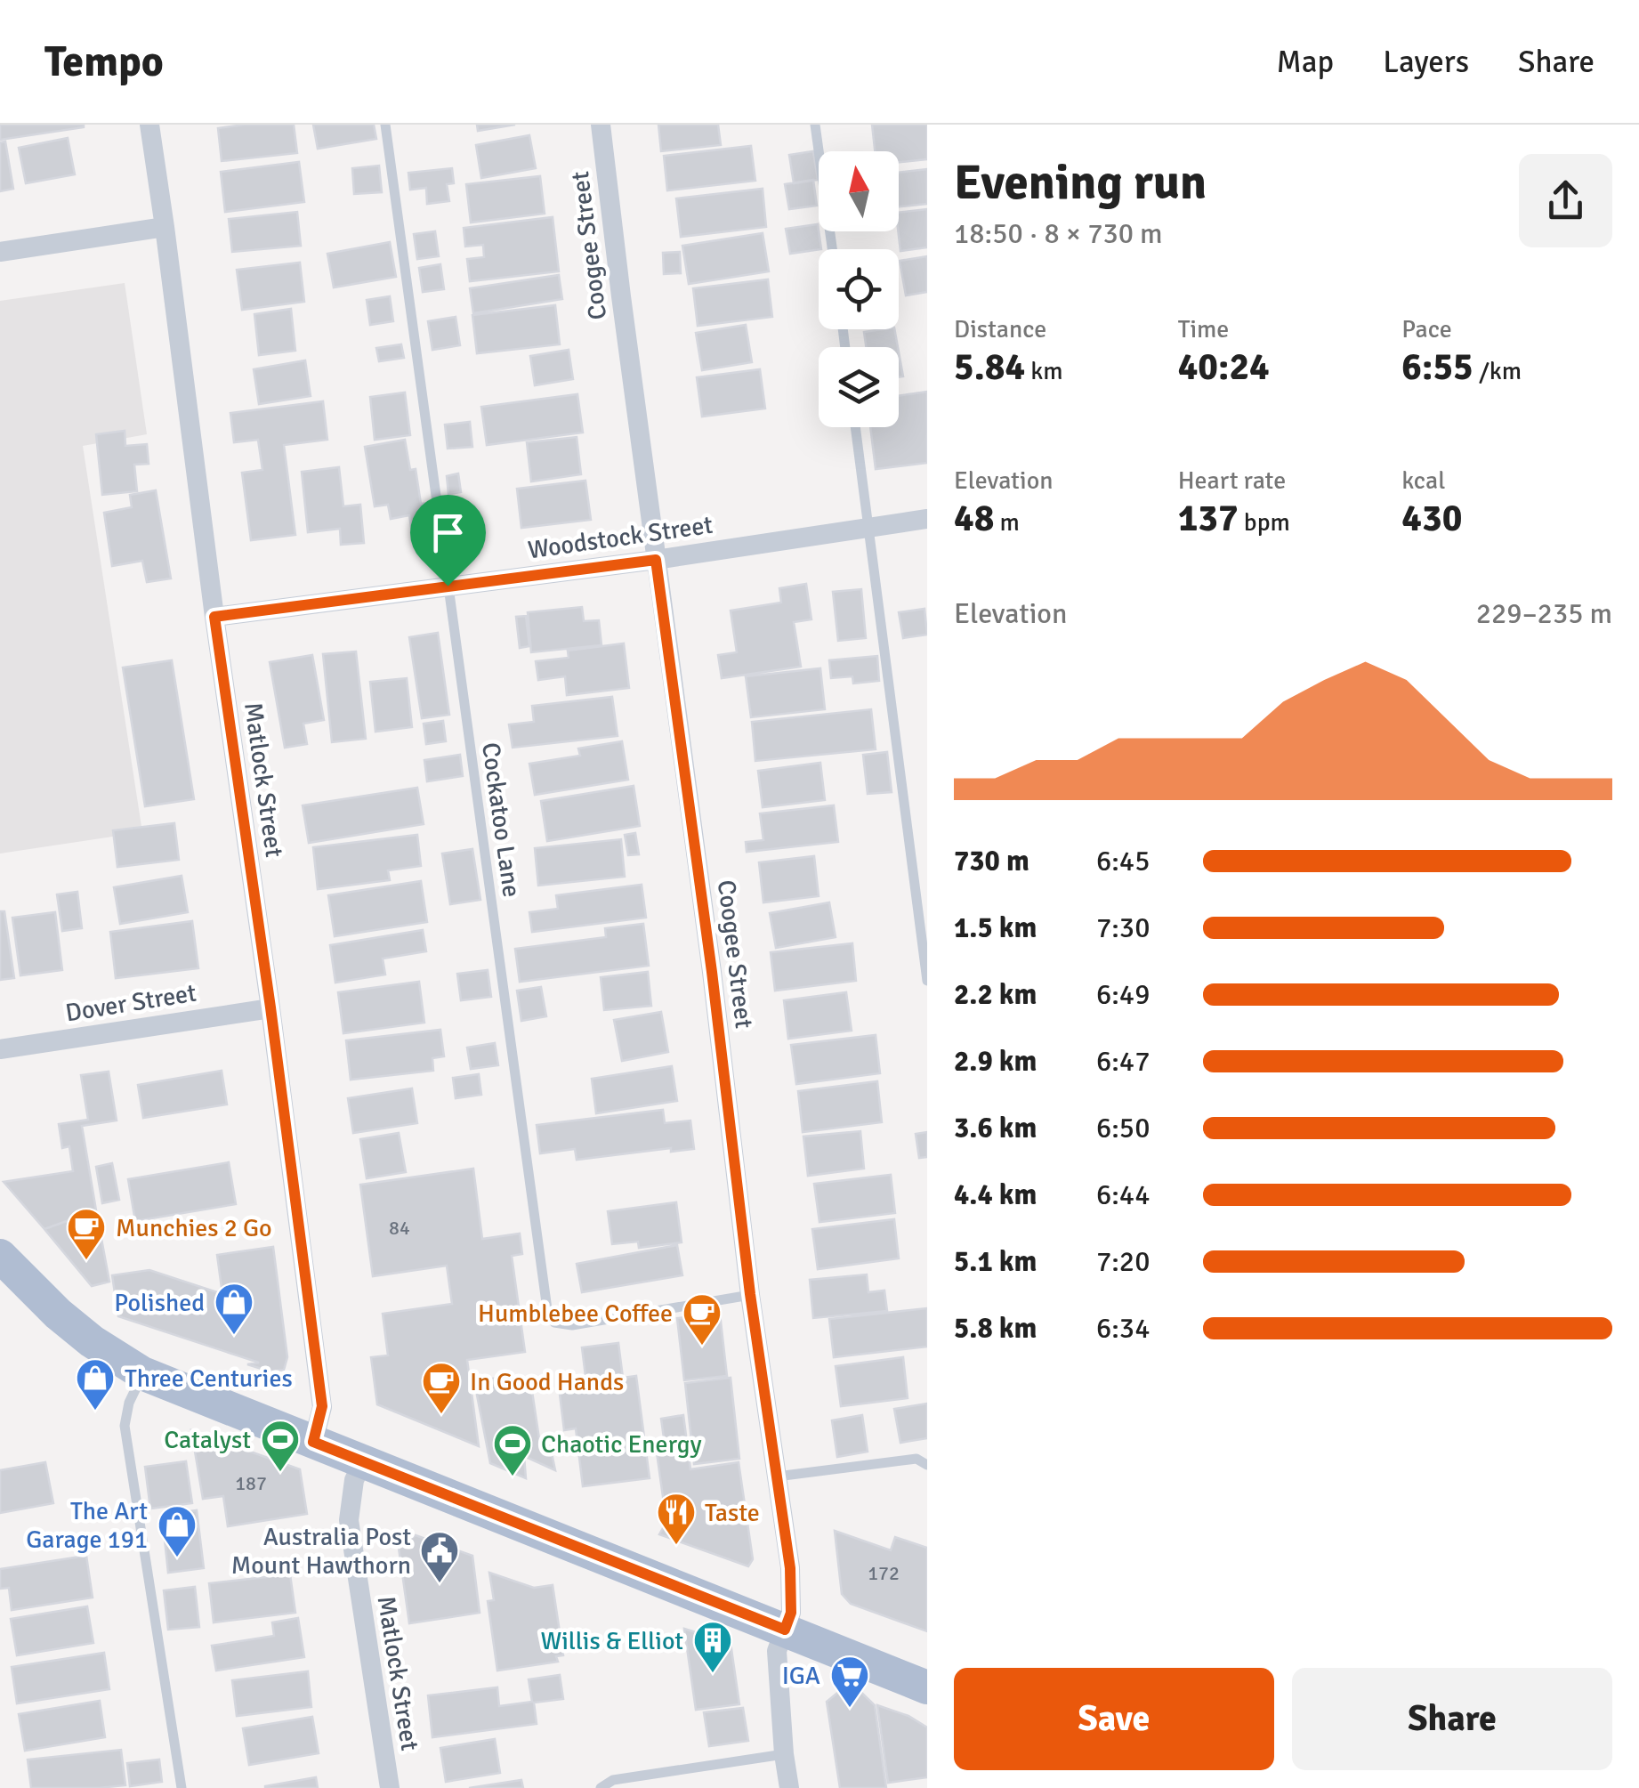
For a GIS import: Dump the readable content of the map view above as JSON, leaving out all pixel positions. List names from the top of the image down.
{
  "streets": {
    "street": [
      "Coogee Street",
      "Woodstock Street",
      "Matlock Street",
      "Dover Street"
    ],
    "lane": ["Cockatoo Lane"]
  },
  "crossings": [
    ["Coogee Street", "Woodstock Street"],
    ["Coogee Street", "Cockatoo Lane"],
    ["Woodstock Street", "Matlock Street"],
    ["Woodstock Street", "Cockatoo Lane"],
    ["Matlock Street", "Dover Street"]
  ],
  "places": {
    "cafe": ["Munchies 2 Go", "Humblebee Coffee", "In Good Hands"],
    "shop": ["Polished", "Three Centuries", "The Art Garage 191"],
    "sports": ["Catalyst", "Chaotic Energy"],
    "restaurant": ["Taste"],
    "public building": ["Australia Post Mount Hawthorn"],
    "building": ["Willis & Elliot"],
    "supermarket": ["IGA"]
  },
  "house_numbers": ["84", "187", "172"],
  "north": "top",
  "page": {
    "header": "Tempo",
    "nav": ["Map", "Layers", "Share"],
    "heading": ["Evening run", "18:50 · 8 × 730 m"],
    "stats": [
      ["Distance", "5.84 km"],
      ["Time", "40:24"],
      ["Pace", "6:55 /km"],
      ["Elevation", "48 m"],
      ["Heart rate", "137 bpm"],
      ["kcal", "430"]
    ],
    "chart": ["Elevation", "229–235 m"],
    "list": [
      {
        "name": "730 m",
        "note": "6:45"
      },
      {
        "name": "1.5 km",
        "note": "7:30"
      },
      {
        "name": "2.2 km",
        "note": "6:49"
      },
      {
        "name": "2.9 km",
        "note": "6:47"
      },
      {
        "name": "3.6 km",
        "note": "6:50"
      },
      {
        "name": "4.4 km",
        "note": "6:44"
      },
      {
        "name": "5.1 km",
        "note": "7:20"
      },
      {
        "name": "5.8 km",
        "note": "6:34"
      }
    ],
    "buttons": ["Save", "Share"]
  }
}
